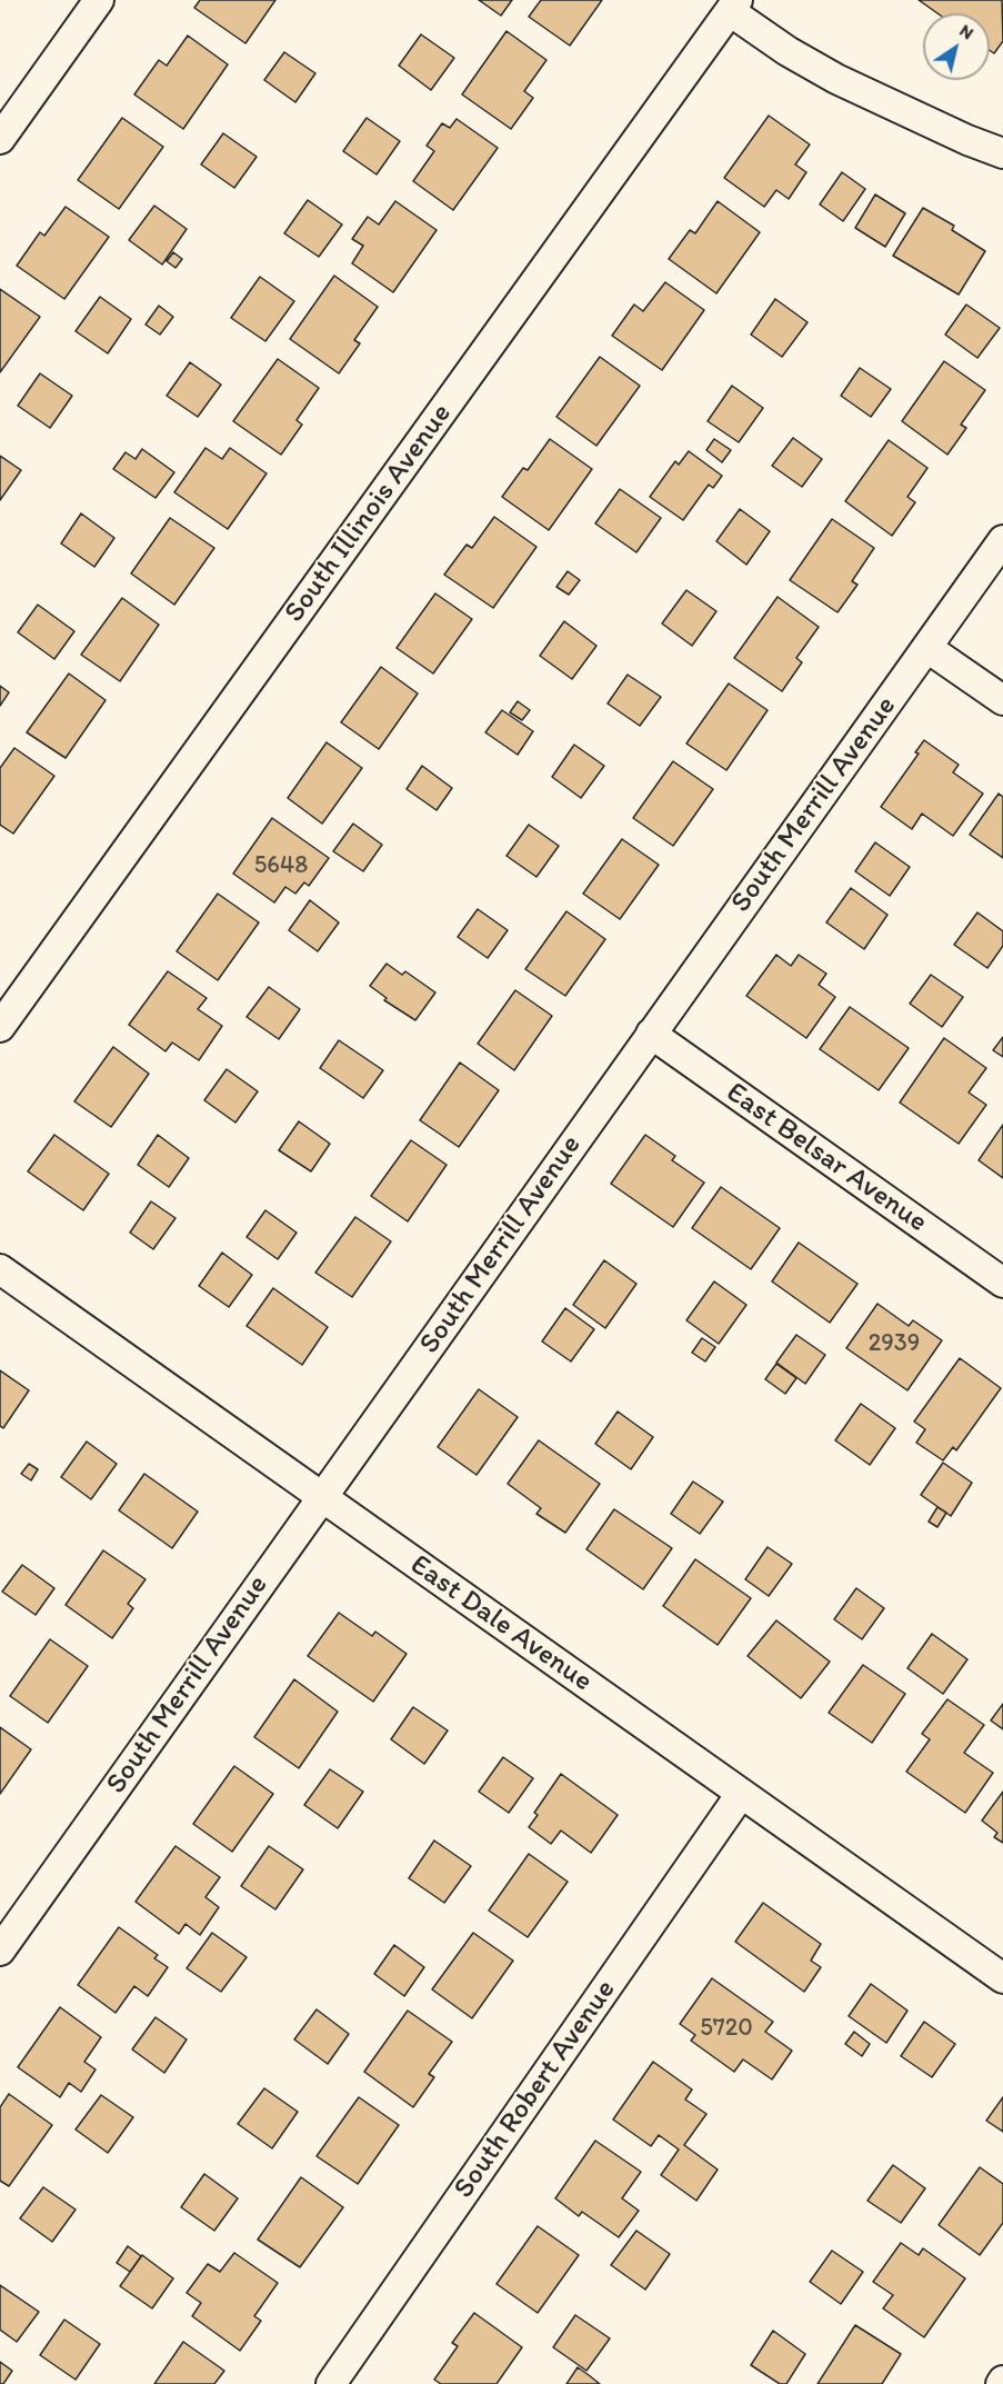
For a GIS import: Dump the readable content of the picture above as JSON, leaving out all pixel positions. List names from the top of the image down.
{
  "streets": {
    "street": [
      "South Illinois Avenue",
      "South Merrill Avenue",
      "East Belsar Avenue",
      "East Dale Avenue",
      "South Robert Avenue"
    ]
  },
  "crossings": [
    ["South Merrill Avenue", "East Belsar Avenue"],
    ["South Merrill Avenue", "East Dale Avenue"],
    ["East Dale Avenue", "South Robert Avenue"]
  ],
  "house_numbers": ["5648", "2939", "5720"],
  "north": "top right"
}
